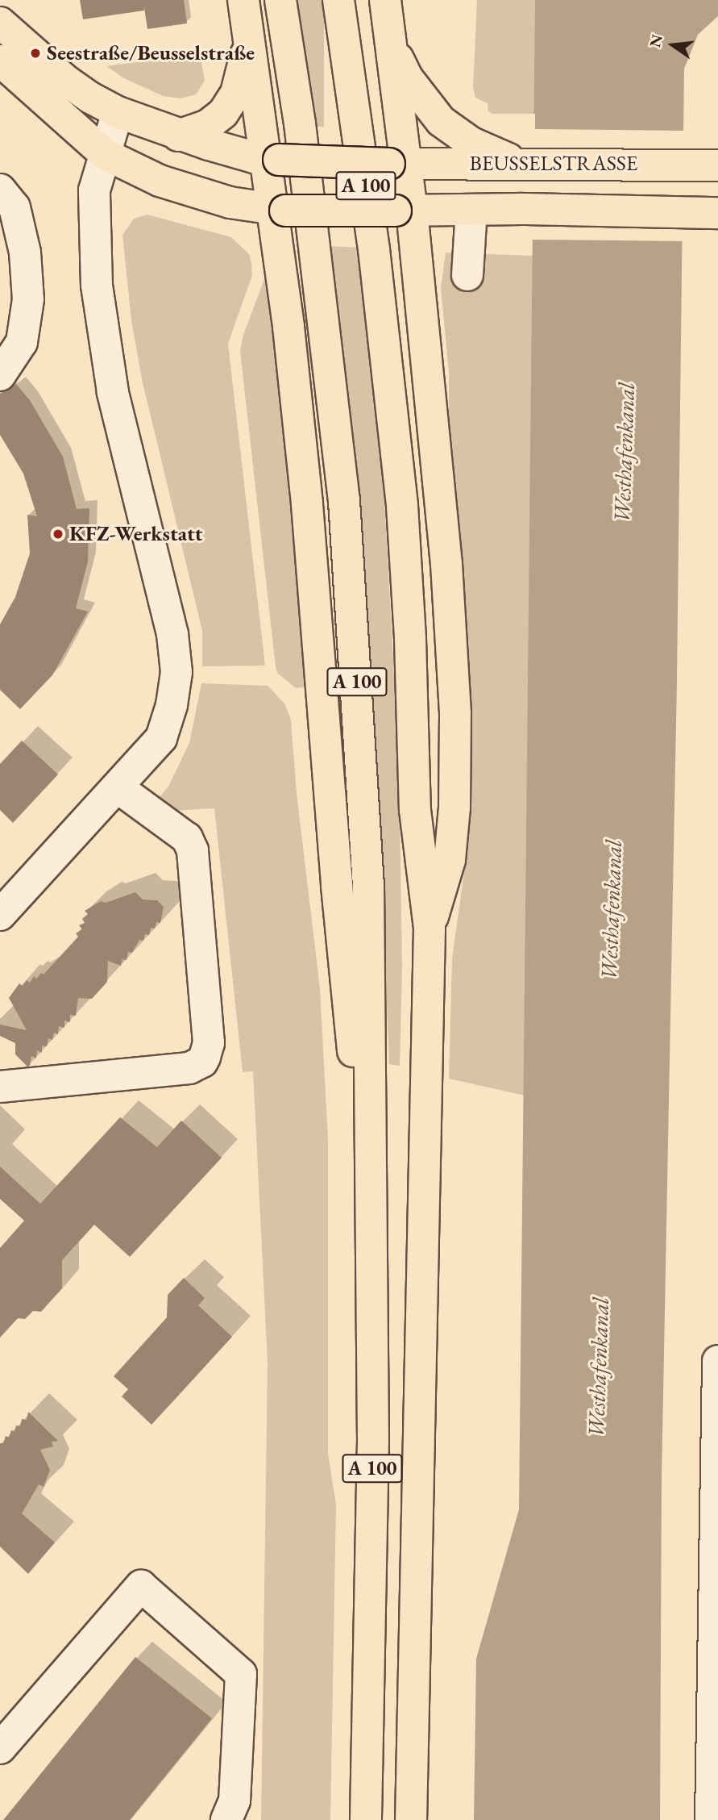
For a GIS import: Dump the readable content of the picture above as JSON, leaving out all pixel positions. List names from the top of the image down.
{
  "streets": {
    "main road": ["BEUSSELSTRASSE", "A 100"]
  },
  "water": ["Westhafenkanal"],
  "places": ["Seestraße/Beusselstraße", "KFZ-Werkstatt"],
  "north": "left"
}
